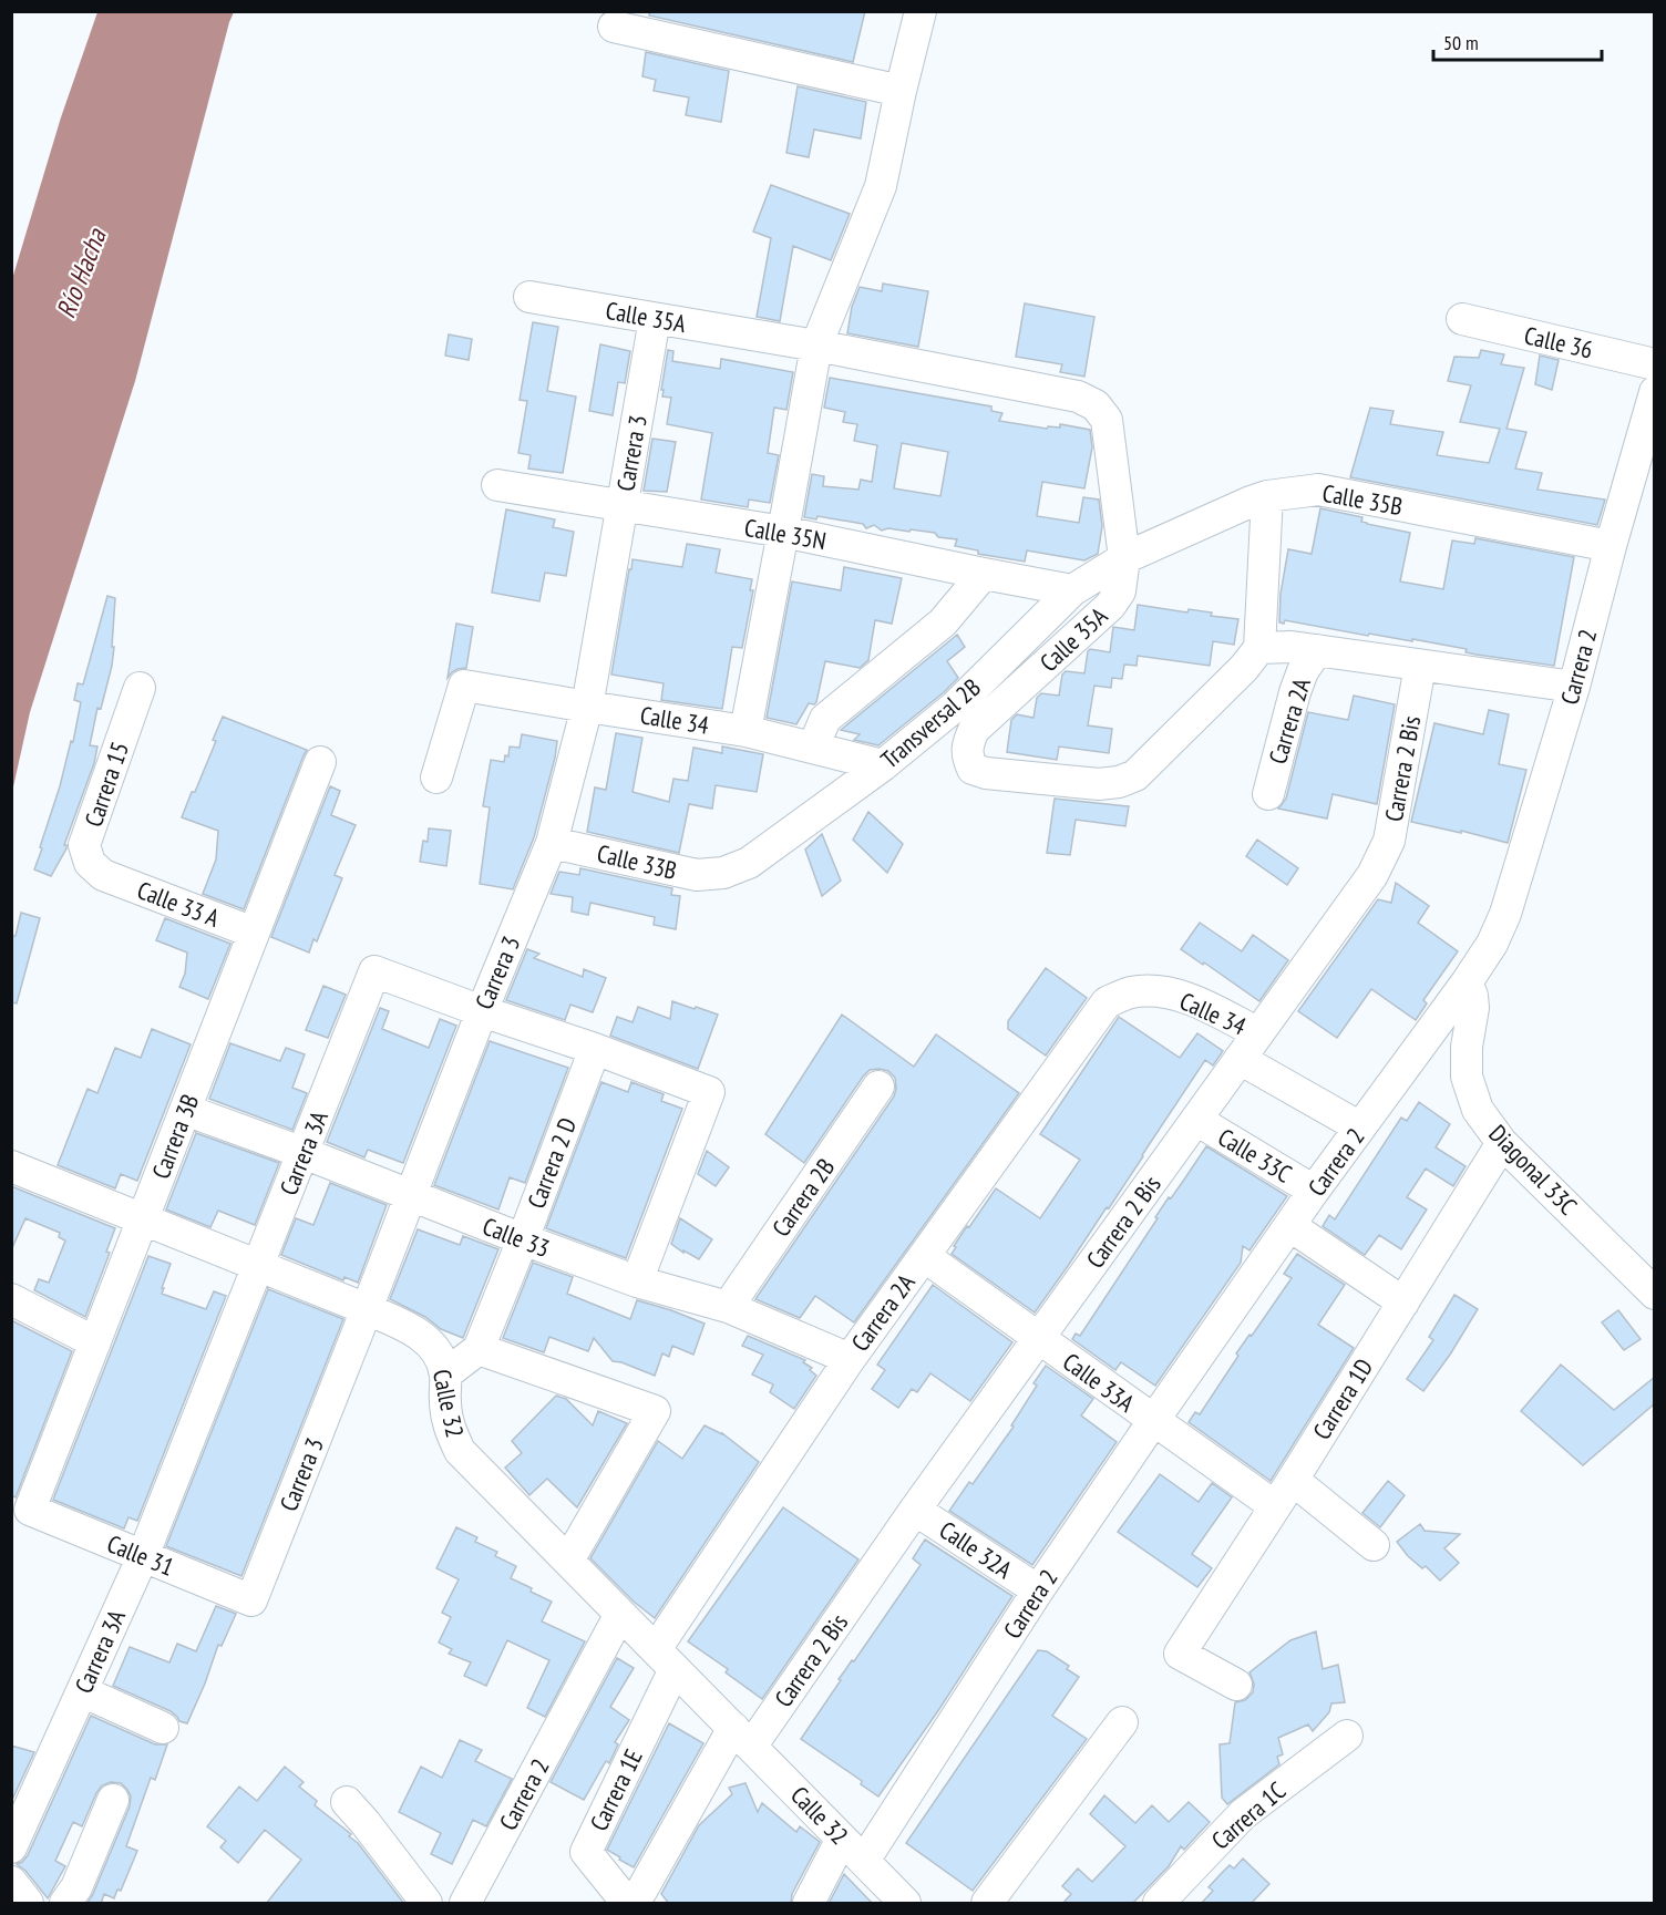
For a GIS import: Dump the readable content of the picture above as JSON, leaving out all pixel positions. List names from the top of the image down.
{
  "streets": {
    "street": [
      "Calle 35A",
      "Calle 36",
      "Carrera 3",
      "Calle 35B",
      "Calle 35N",
      "Carrera 2",
      "Calle 34",
      "Carrera 2A",
      "Transversal 2B",
      "Carrera 2 Bis",
      "Carrera 15",
      "Calle 33B",
      "Calle 33 A",
      "Carrera 3B",
      "Carrera 3A",
      "Calle 33C",
      "Carrera 2 D",
      "Diagonal 33C",
      "Carrera 2B",
      "Calle 33",
      "Calle 33A",
      "Carrera 1D",
      "Calle 32",
      "Calle 32A",
      "Calle 31",
      "Carrera 1E",
      "Carrera 1C"
    ]
  },
  "crossings": [
    ["Calle 35A", "Carrera 3"],
    ["Calle 35A", "Calle 35B"],
    ["Calle 35A", "Transversal 2B"],
    ["Carrera 3", "Calle 35N"],
    ["Carrera 3", "Calle 34"],
    ["Carrera 3", "Calle 33B"],
    ["Carrera 3", "Carrera 3A"],
    ["Carrera 3", "Calle 33"],
    ["Carrera 3", "Calle 32"],
    ["Carrera 3", "Calle 31"],
    ["Calle 35B", "Carrera 2"],
    ["Calle 35B", "Transversal 2B"],
    ["Calle 35N", "Transversal 2B"],
    ["Carrera 2", "Calle 34"],
    ["Carrera 2", "Calle 33C"],
    ["Carrera 2", "Diagonal 33C"],
    ["Carrera 2", "Calle 33A"],
    ["Carrera 2", "Calle 32"],
    ["Carrera 2", "Calle 32A"],
    ["Calle 34", "Carrera 2A"],
    ["Calle 34", "Transversal 2B"],
    ["Calle 34", "Carrera 2 Bis"],
    ["Carrera 2A", "Calle 33"],
    ["Carrera 2A", "Calle 33A"],
    ["Carrera 2A", "Calle 32"],
    ["Carrera 2A", "Carrera 1E"],
    ["Transversal 2B", "Calle 33B"],
    ["Carrera 2 Bis", "Calle 33C"],
    ["Carrera 2 Bis", "Calle 33A"],
    ["Carrera 2 Bis", "Calle 32"],
    ["Carrera 2 Bis", "Calle 32A"],
    ["Carrera 15", "Calle 33 A"],
    ["Calle 33 A", "Carrera 3B"],
    ["Carrera 3B", "Calle 33"],
    ["Carrera 3B", "Calle 32"],
    ["Carrera 3B", "Calle 31"],
    ["Carrera 3A", "Carrera 2 D"],
    ["Carrera 3A", "Calle 33"],
    ["Carrera 3A", "Calle 32"],
    ["Carrera 3A", "Calle 31"],
    ["Carrera 2 D", "Calle 33"],
    ["Carrera 2 D", "Calle 32"],
    ["Diagonal 33C", "Carrera 1D"],
    ["Carrera 2B", "Calle 33"],
    ["Calle 33A", "Carrera 1D"],
    ["Calle 32", "Carrera 1E"]
  ],
  "water": ["Río Hacha"],
  "scale_bar": "50 m"
}
